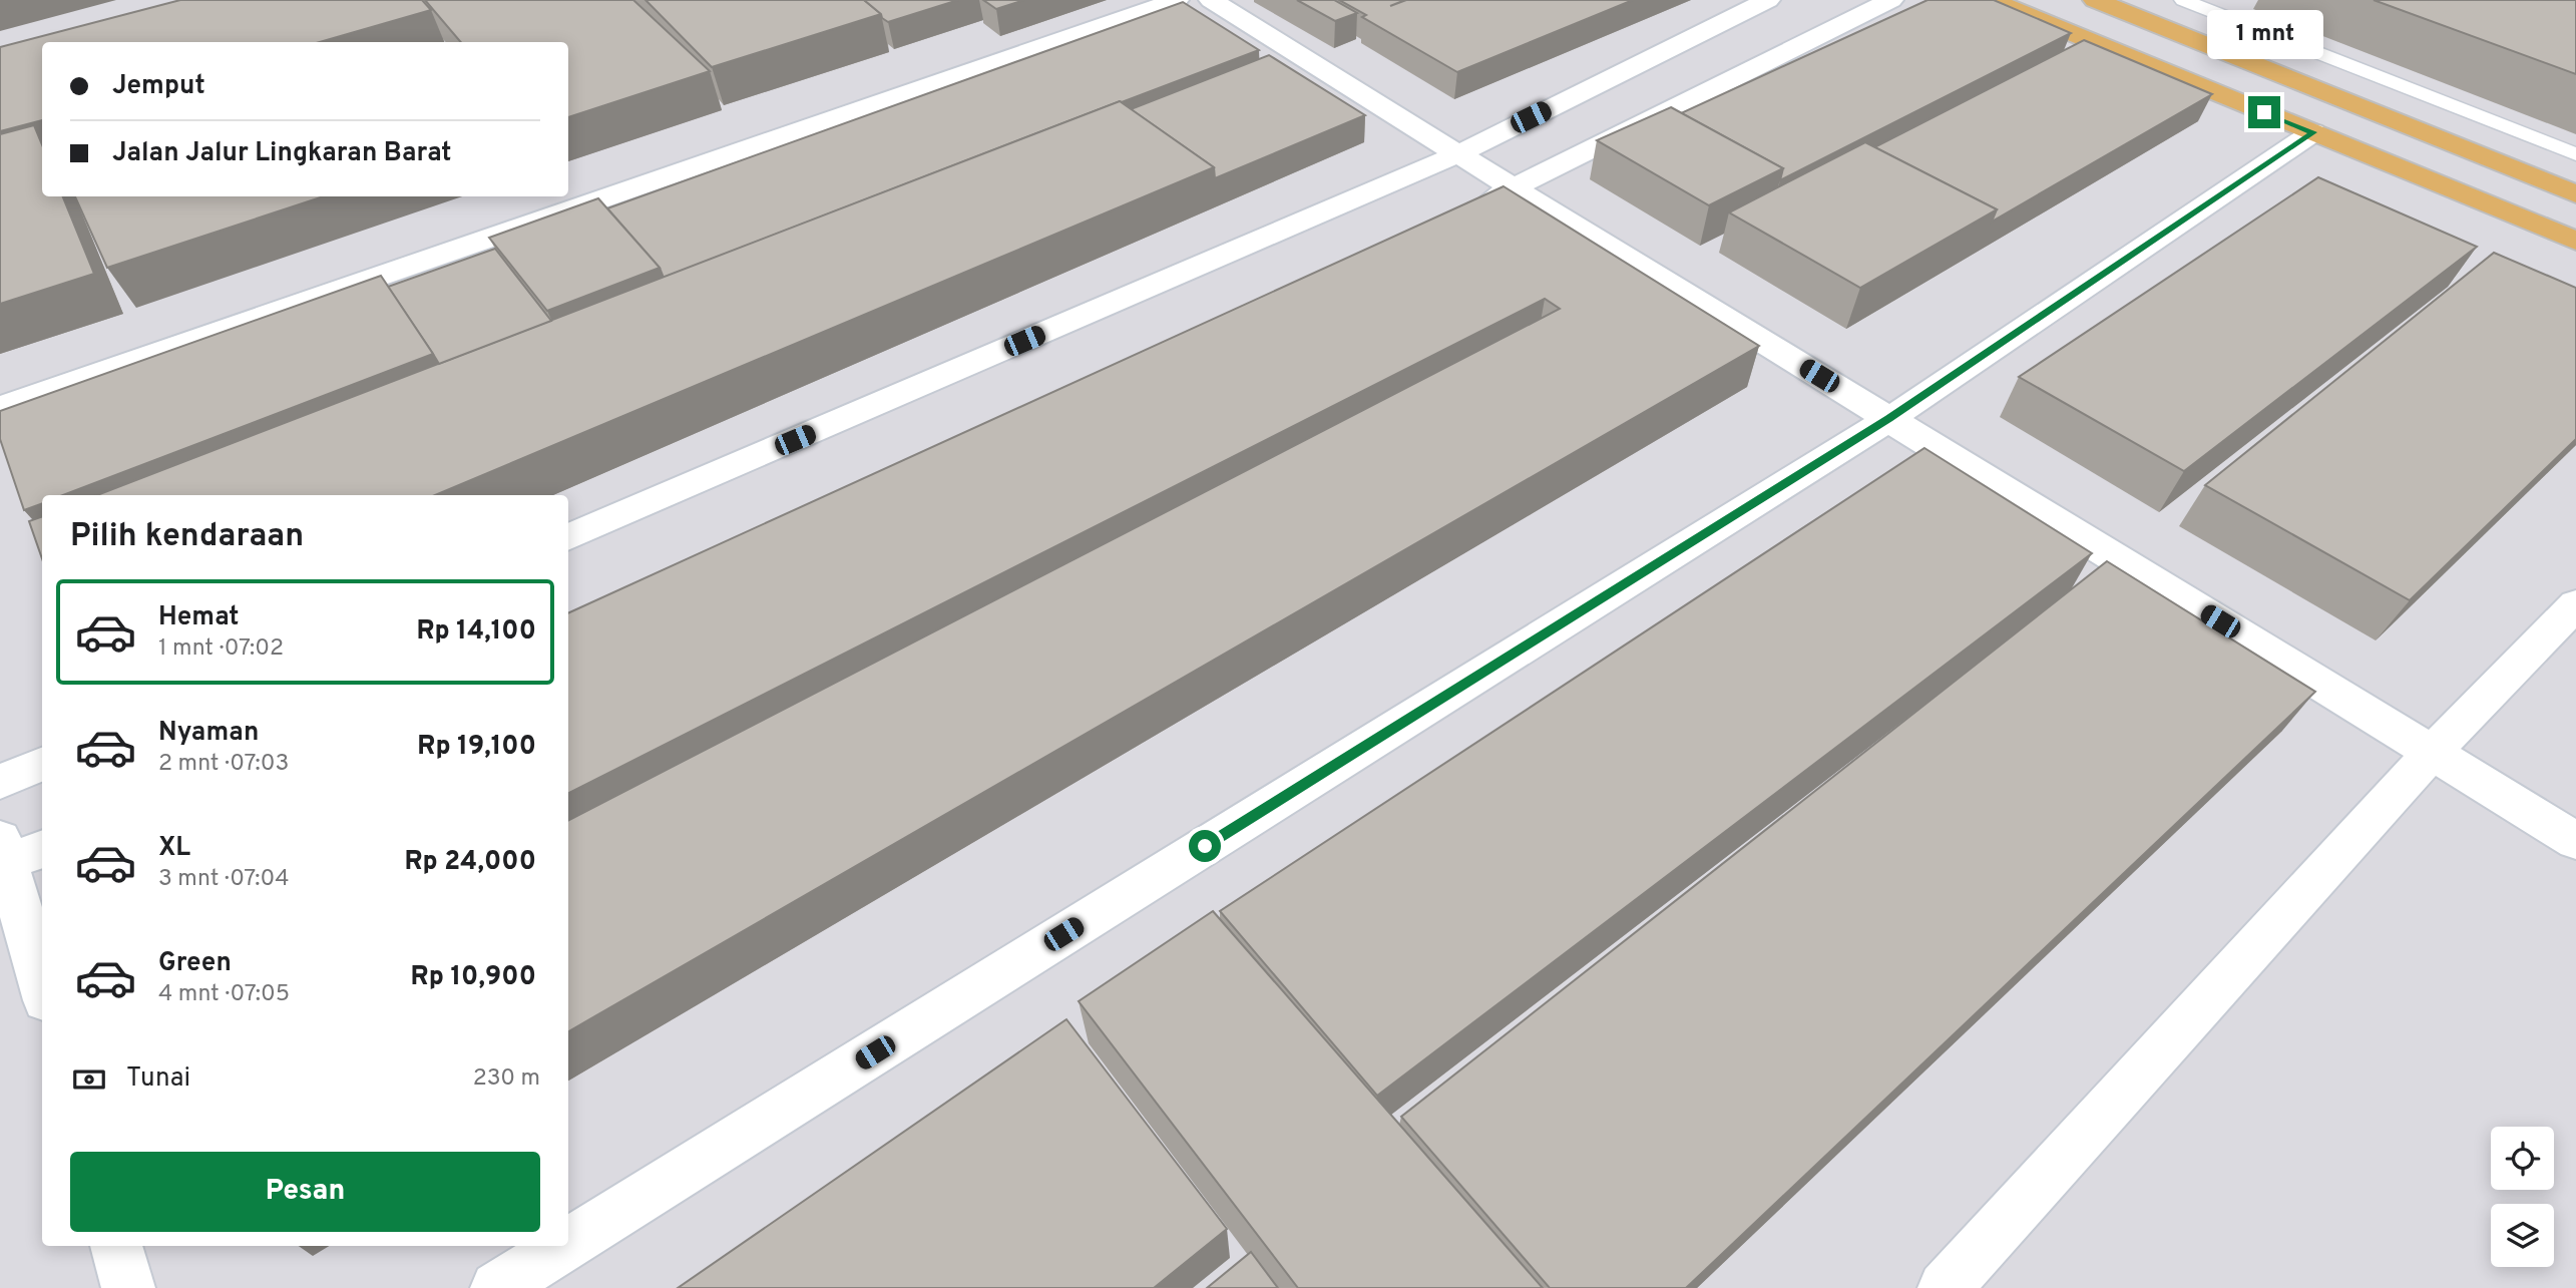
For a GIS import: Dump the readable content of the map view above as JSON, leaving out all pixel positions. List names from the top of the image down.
{
  "page": {
    "bubble": "1 mnt",
    "banner": ["Jemput", "Jalan Jalur Lingkaran Barat"],
    "heading": "Pilih kendaraan",
    "list": [
      {
        "name": "Hemat",
        "note": "1 mnt · 07:02",
        "value": "Rp 14,100"
      },
      {
        "name": "Nyaman",
        "note": "2 mnt · 07:03",
        "value": "Rp 19,100"
      },
      {
        "name": "XL",
        "note": "3 mnt · 07:04",
        "value": "Rp 24,000"
      },
      {
        "name": "Green",
        "note": "4 mnt · 07:05",
        "value": "Rp 10,900"
      }
    ],
    "pay": ["Tunai", "230 m"],
    "buttons": "Pesan"
  }
}
